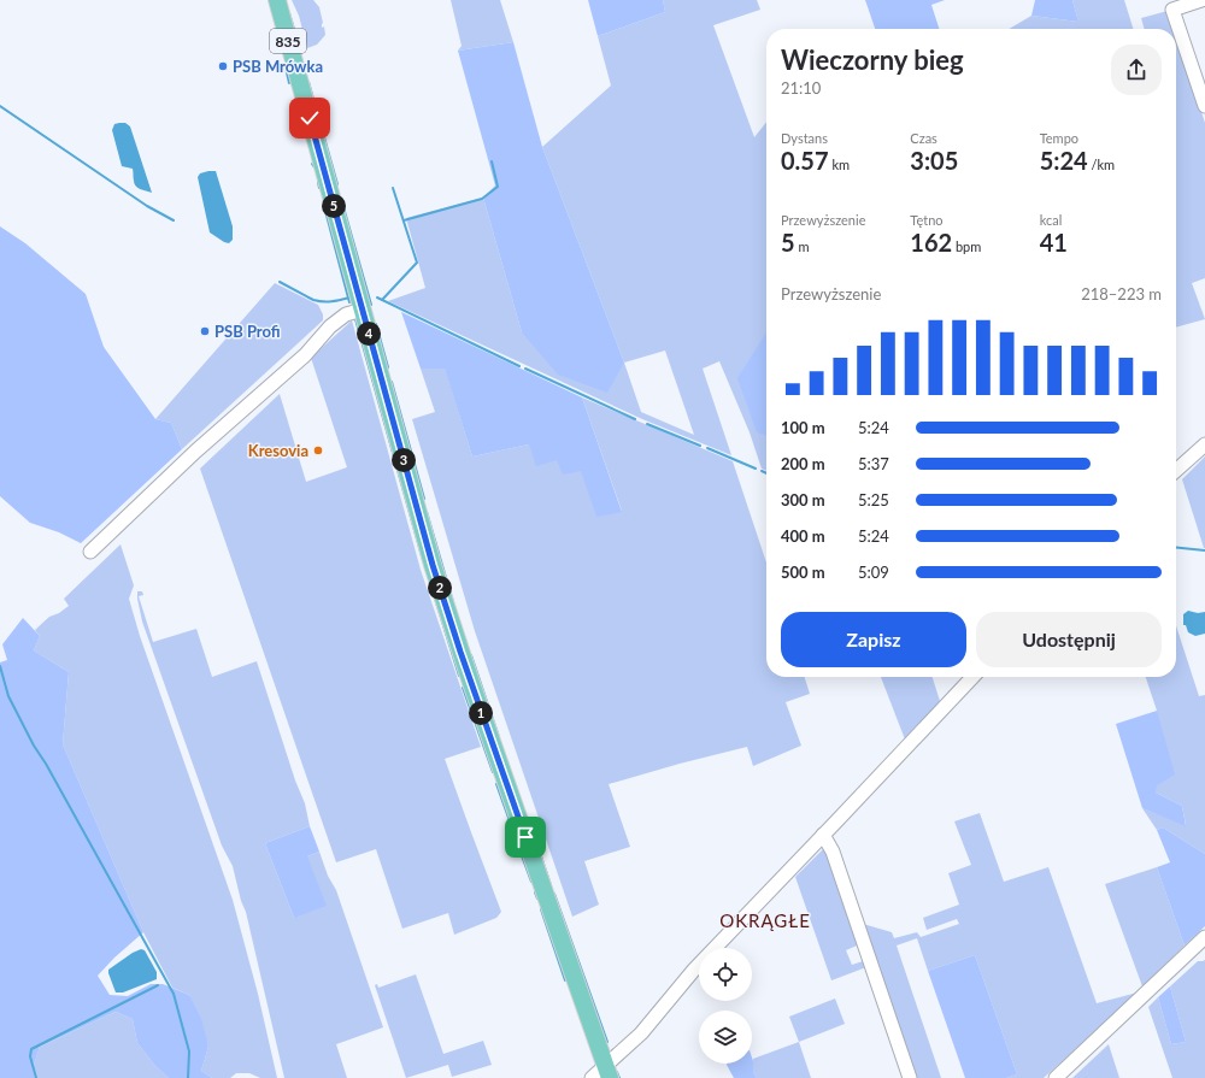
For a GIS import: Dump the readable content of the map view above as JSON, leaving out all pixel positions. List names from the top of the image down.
{
  "streets": {
    "main road": ["835"]
  },
  "districts": ["OKRĄGŁE"],
  "places": ["PSB Mrówka", "PSB Profi", "Kresovia"],
  "page": {
    "heading": ["Wieczorny bieg", "21:10"],
    "stats": [
      ["Dystans", "0.57 km"],
      ["Czas", "3:05"],
      ["Tempo", "5:24 /km"],
      ["Przewyższenie", "5 m"],
      ["Tętno", "162 bpm"],
      ["kcal", "41"]
    ],
    "pins": [
      "5",
      "4",
      "3",
      "2",
      "1"
    ],
    "chart": ["Przewyższenie", "218–223 m"],
    "list": [
      {
        "name": "100 m",
        "note": "5:24"
      },
      {
        "name": "200 m",
        "note": "5:37"
      },
      {
        "name": "300 m",
        "note": "5:25"
      },
      {
        "name": "400 m",
        "note": "5:24"
      },
      {
        "name": "500 m",
        "note": "5:09"
      }
    ],
    "buttons": ["Zapisz", "Udostępnij"]
  }
}
